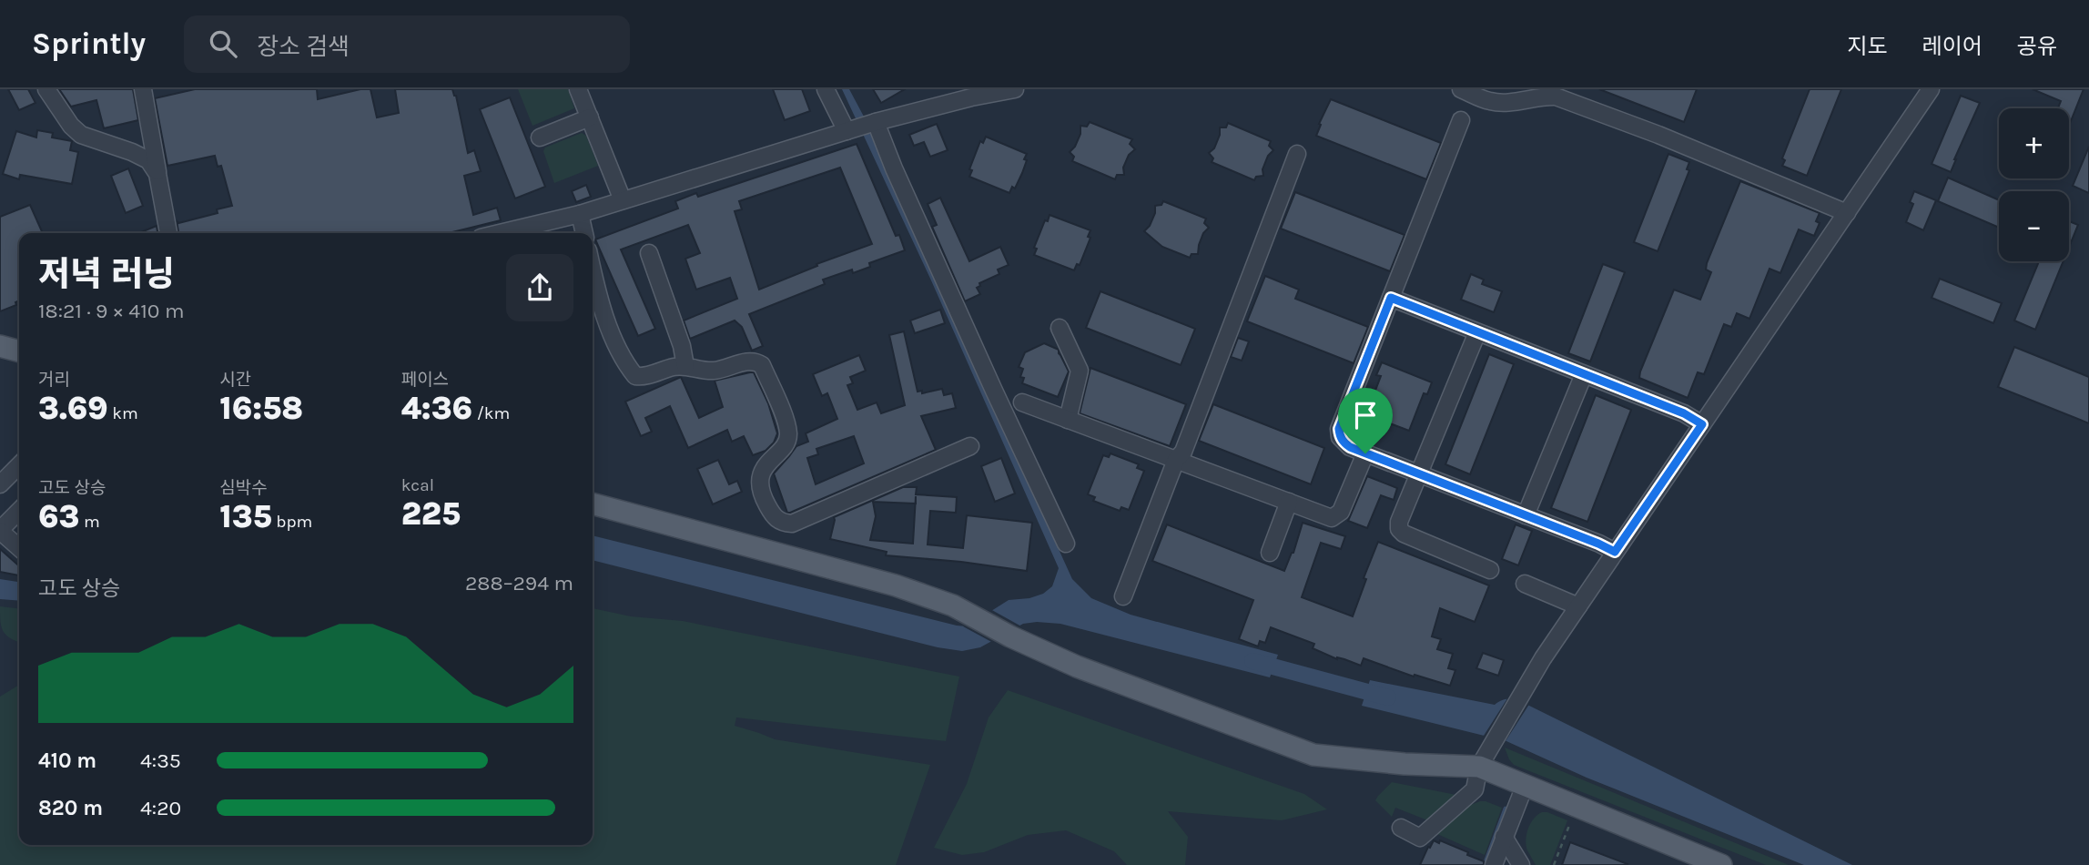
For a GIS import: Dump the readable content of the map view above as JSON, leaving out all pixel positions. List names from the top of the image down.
{
  "page": {
    "header": "Sprintly",
    "search": "장소 검색",
    "nav": ["지도", "레이어", "공유"],
    "map_buttons": ["+", "−"],
    "heading": ["저녁 러닝", "18:21 · 9 × 410 m"],
    "stats": [
      ["거리", "3.69 km"],
      ["시간", "16:58"],
      ["페이스", "4:36 /km"],
      ["고도 상승", "63 m"],
      ["심박수", "135 bpm"],
      ["kcal", "225"]
    ],
    "chart": ["고도 상승", "288–294 m"],
    "list": [
      {
        "name": "410 m",
        "note": "4:35"
      },
      {
        "name": "820 m",
        "note": "4:20"
      }
    ]
  }
}
